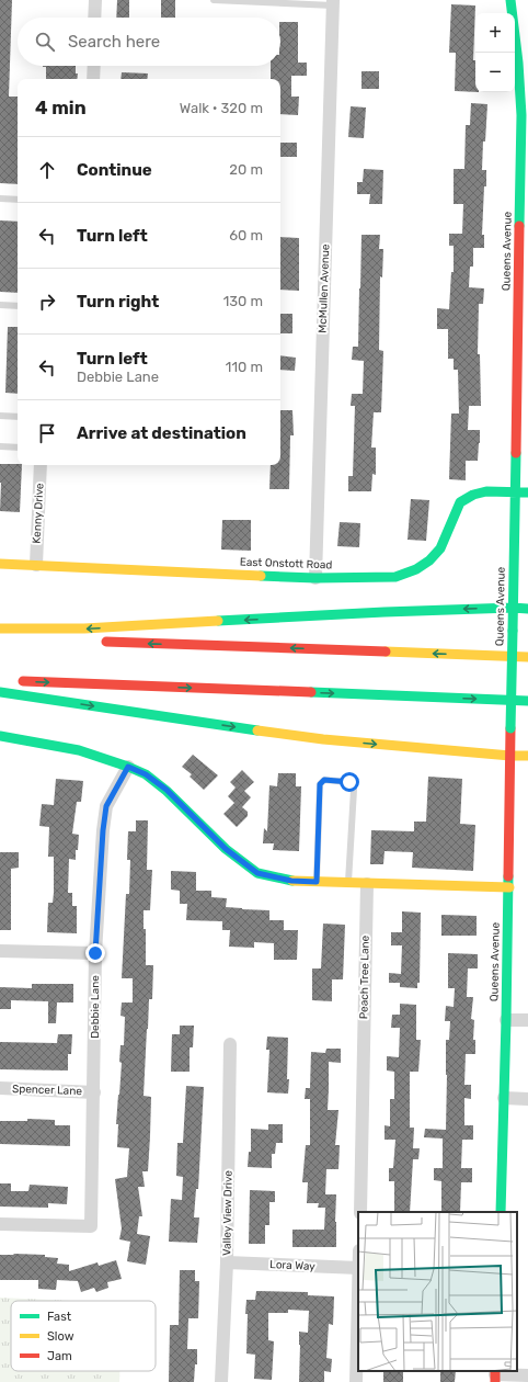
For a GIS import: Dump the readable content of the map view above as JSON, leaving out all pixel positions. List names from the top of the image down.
{
  "streets": {
    "main road": ["Queens Avenue", "East Onstott Road"],
    "street": [
      "McMullen Avenue",
      "Kenny Drive",
      "Peach Tree Lane",
      "Debbie Lane",
      "Spencer Lane",
      "Valley View Drive",
      "Lora Way"
    ]
  },
  "crossings": [
    ["Queens Avenue", "East Onstott Road"],
    ["McMullen Avenue", "East Onstott Road"],
    ["Kenny Drive", "East Onstott Road"],
    ["Debbie Lane", "Spencer Lane"],
    ["Valley View Drive", "Lora Way"]
  ],
  "legend": ["Fast", "Slow", "Jam"],
  "page": {
    "map_buttons": ["+", "−"],
    "search": "Search here",
    "heading": ["4 min", "Walk · 320 m"],
    "list": [
      ["Continue", "20 m"],
      ["Turn left", "60 m"],
      ["Turn right", "130 m"],
      ["Turn left", "Debbie Lane", "110 m"],
      "Arrive at destination"
    ]
  }
}
